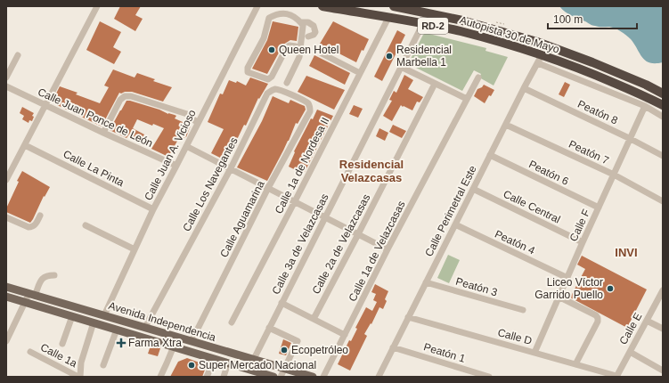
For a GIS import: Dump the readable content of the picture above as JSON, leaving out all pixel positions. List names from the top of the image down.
{
  "streets": {
    "highway": ["RD-2", "Autopista 30 de Mayo"],
    "main road": ["Avenida Independencia"],
    "street": [
      "Peatón 8",
      "Calle Juan Ponce de León",
      "Peatón 7",
      "Calle Juan A. Vicioso",
      "Calle 1a de Nordesa II",
      "Calle La Pinta",
      "Peatón 6",
      "Calle Los Navegantes",
      "Calle Central",
      "Calle Perimetral Este",
      "Calle Aguamarina",
      "Calle F",
      "Peatón 4",
      "Calle 3a de Velazcasas",
      "Calle 2a de Velazcasas",
      "Calle 1a de Velazcasas",
      "Peatón 3",
      "Calle E",
      "Calle D",
      "Peatón 1",
      "Calle 1a"
    ]
  },
  "crossings": [
    ["Autopista 30 de Mayo", "Calle 1a de Nordesa II"],
    ["Autopista 30 de Mayo", "Calle Perimetral Este"],
    ["Autopista 30 de Mayo", "Calle 3a de Velazcasas"],
    ["Peatón 8", "Calle Perimetral Este"],
    ["Peatón 8", "Calle F"],
    ["Calle Juan Ponce de León", "Calle Juan A. Vicioso"],
    ["Peatón 7", "Calle Perimetral Este"],
    ["Peatón 7", "Calle F"],
    ["Calle Juan A. Vicioso", "Calle La Pinta"],
    ["Calle Juan A. Vicioso", "Avenida Independencia"],
    ["Peatón 6", "Calle Perimetral Este"],
    ["Peatón 6", "Calle F"],
    ["Calle Los Navegantes", "Calle Aguamarina"],
    ["Calle Los Navegantes", "Avenida Independencia"],
    ["Calle Central", "Calle Perimetral Este"],
    ["Calle Central", "Calle F"],
    ["Calle Perimetral Este", "Peatón 4"],
    ["Calle Perimetral Este", "Peatón 3"],
    ["Calle Perimetral Este", "Calle D"],
    ["Calle Perimetral Este", "Peatón 1"],
    ["Calle Aguamarina", "Avenida Independencia"],
    ["Calle F", "Peatón 4"],
    ["Calle F", "Calle D"],
    ["Calle 3a de Velazcasas", "Avenida Independencia"],
    ["Calle E", "Calle D"]
  ],
  "districts": ["Residencial Velazcasas", "INVI"],
  "places": {
    "other": [
      "Queen Hotel",
      "Residencial Marbella 1",
      "Liceo Víctor Garrido Puello",
      "Ecopetróleo",
      "Super Mercado Nacional"
    ],
    "health": ["Farma Xtra"]
  },
  "scale_bar": "100 m"
}
